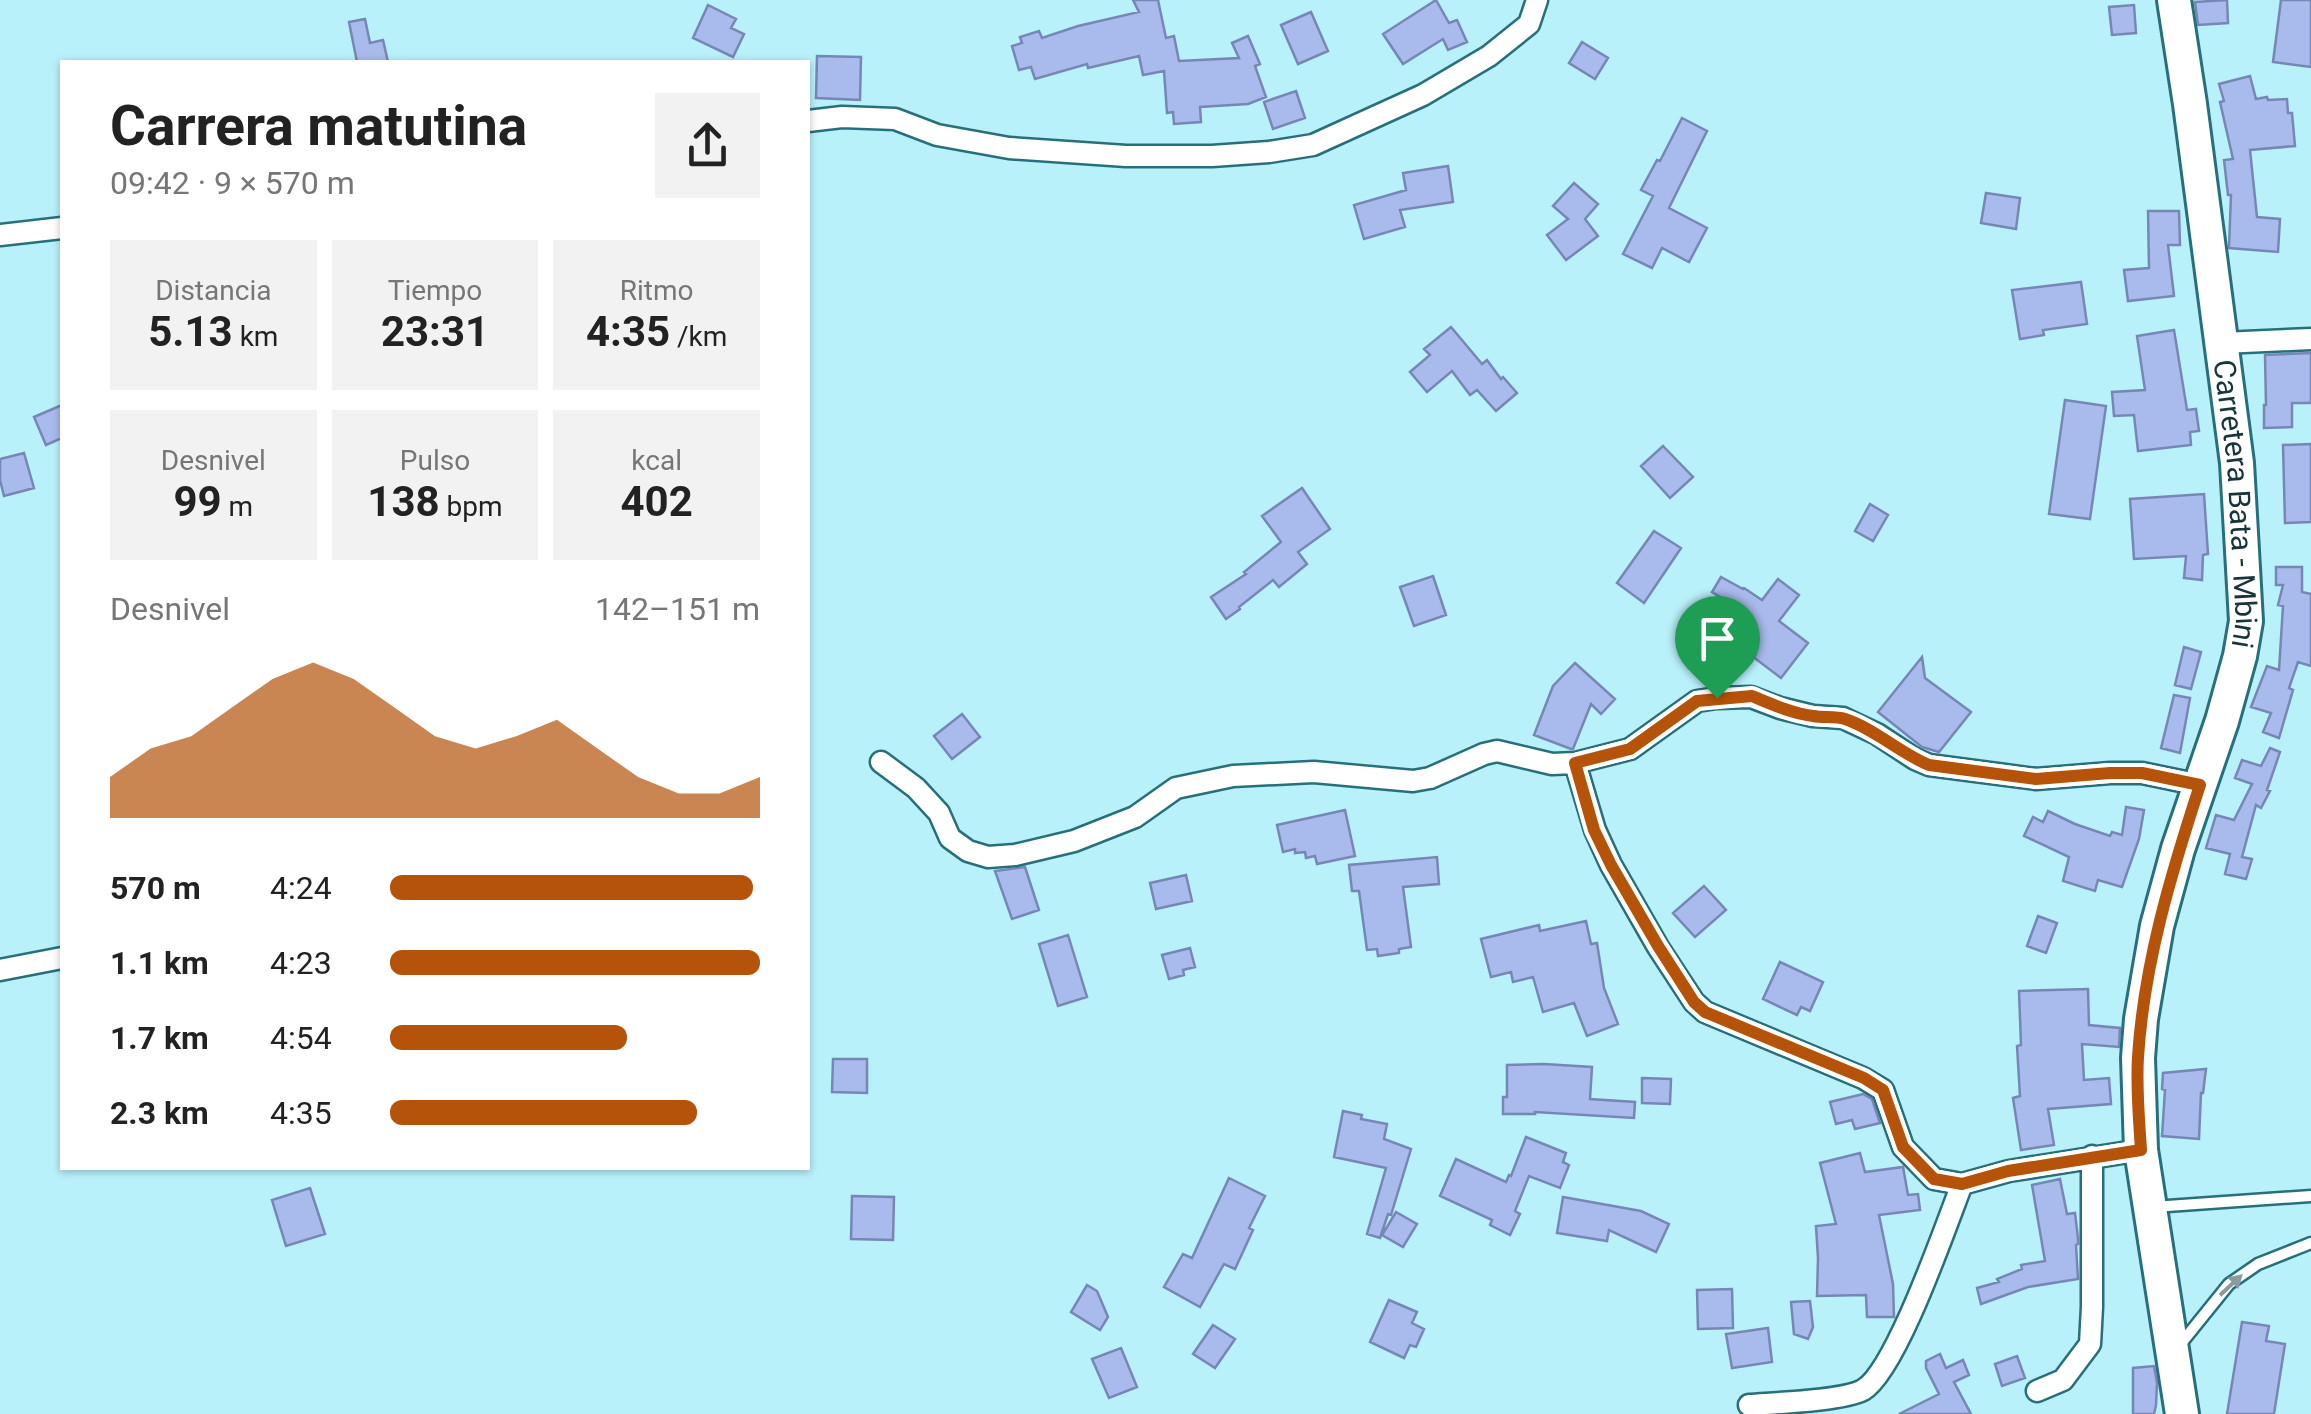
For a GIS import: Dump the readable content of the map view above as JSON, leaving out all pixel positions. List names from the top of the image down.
{
  "streets": {
    "main road": ["Carretera Bata - Mbini"]
  },
  "page": {
    "heading": ["Carrera matutina", "09:42 · 9 × 570 m"],
    "stats": [
      ["Distancia", "5.13 km"],
      ["Tiempo", "23:31"],
      ["Ritmo", "4:35 /km"],
      ["Desnivel", "99 m"],
      ["Pulso", "138 bpm"],
      ["kcal", "402"]
    ],
    "chart": ["Desnivel", "142–151 m"],
    "list": [
      {
        "name": "570 m",
        "note": "4:24"
      },
      {
        "name": "1.1 km",
        "note": "4:23"
      },
      {
        "name": "1.7 km",
        "note": "4:54"
      },
      {
        "name": "2.3 km",
        "note": "4:35"
      }
    ]
  }
}
